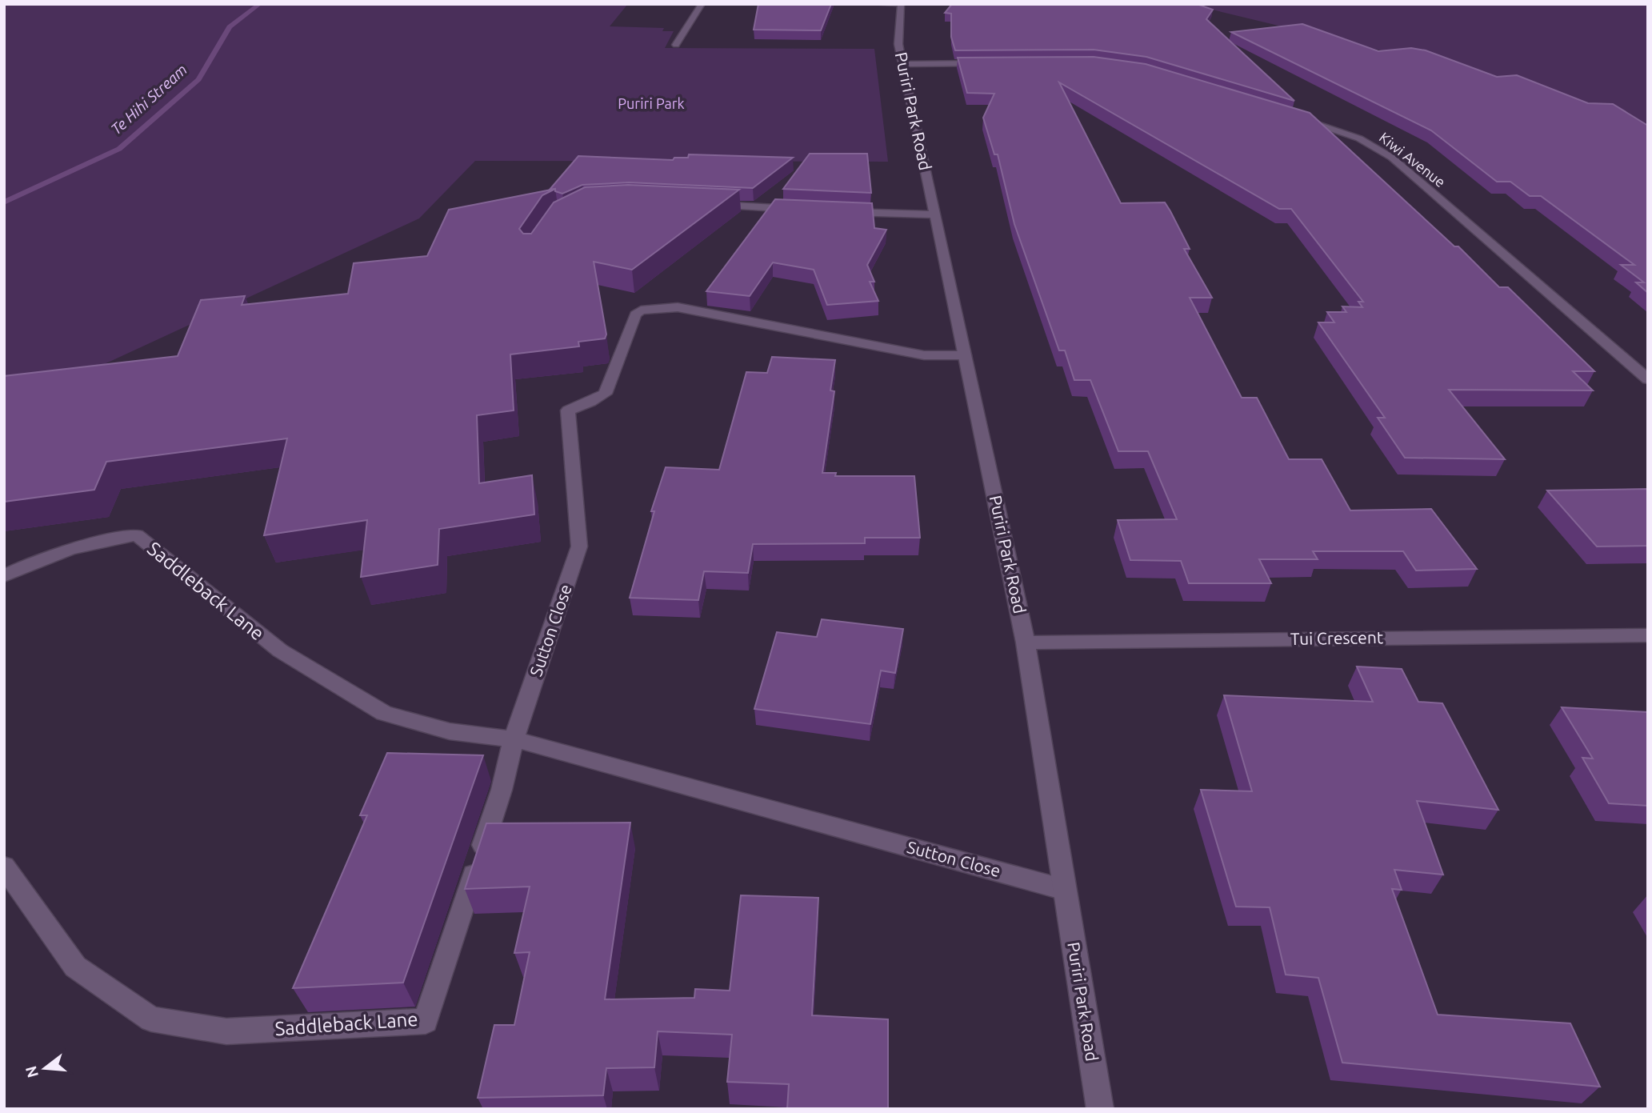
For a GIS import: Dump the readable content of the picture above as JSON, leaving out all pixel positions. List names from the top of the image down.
{
  "streets": {
    "street": [
      "Puriri Park Road",
      "Kiwi Avenue",
      "Saddleback Lane",
      "Sutton Close",
      "Tui Crescent"
    ]
  },
  "crossings": [
    ["Puriri Park Road", "Sutton Close"],
    ["Puriri Park Road", "Tui Crescent"],
    ["Saddleback Lane", "Sutton Close"]
  ],
  "water": ["Te Hihi Stream"],
  "parks": ["Puriri Park"],
  "north": "left"
}
